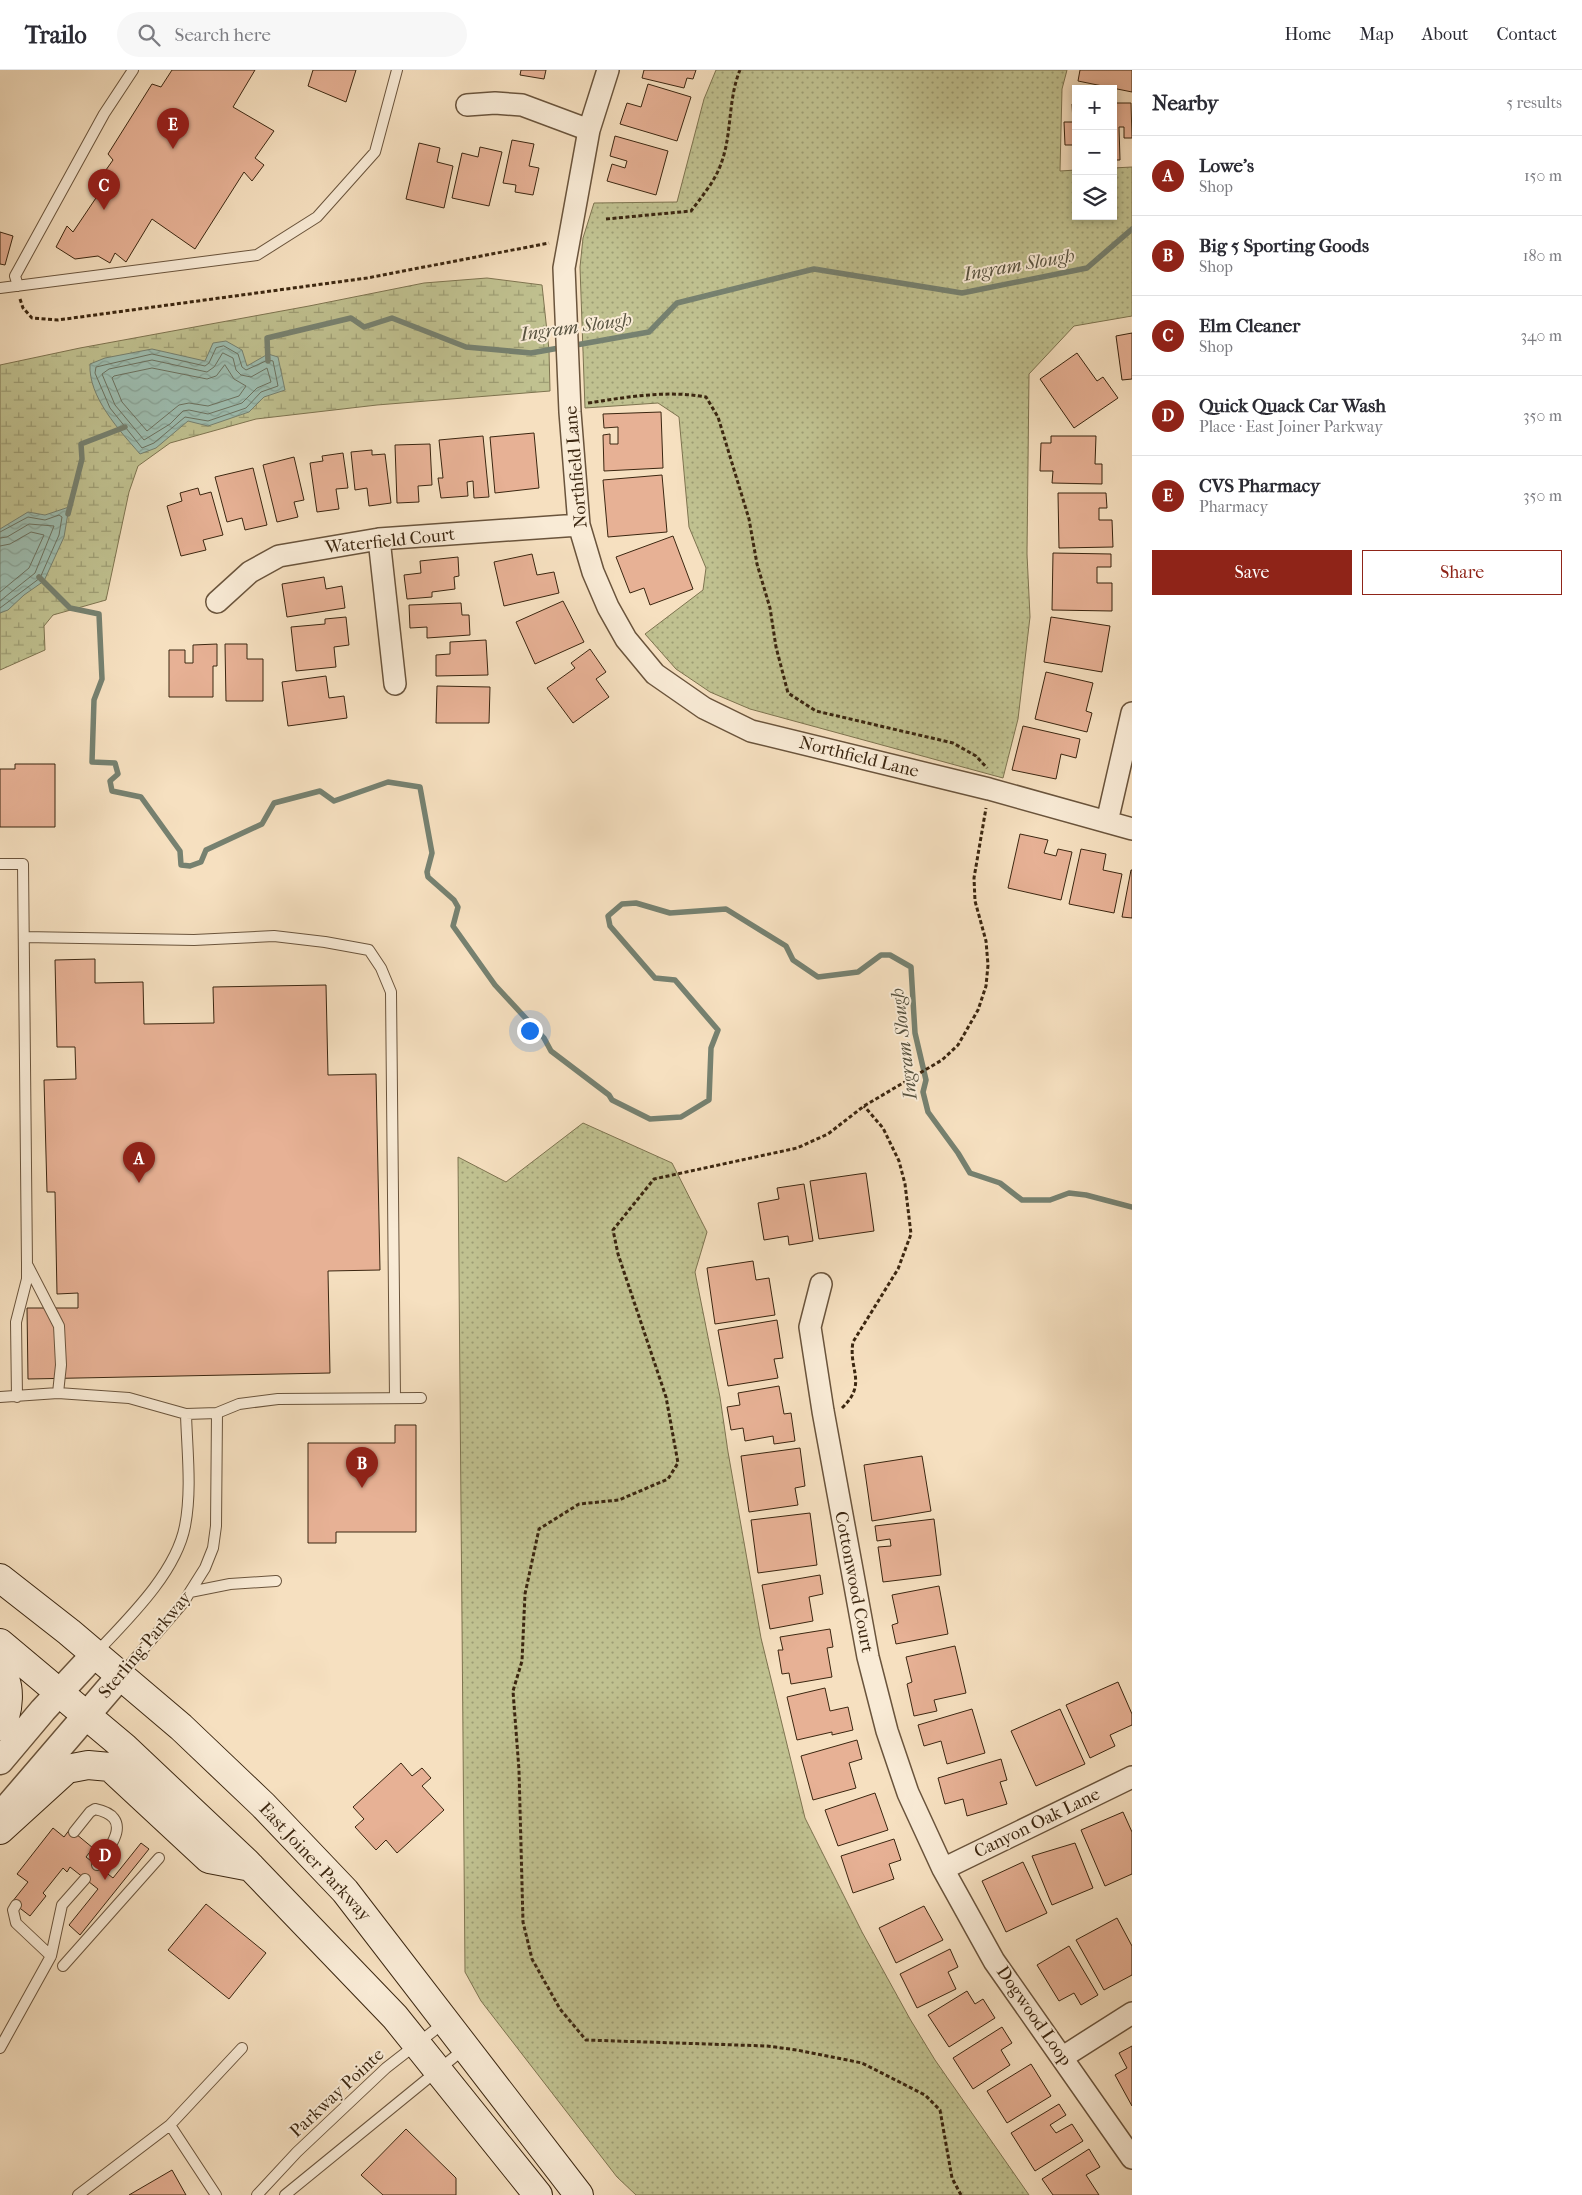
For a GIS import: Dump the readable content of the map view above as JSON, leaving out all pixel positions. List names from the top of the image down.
{
  "streets": {
    "main road": ["East Joiner Parkway"],
    "street": [
      "Northfield Lane",
      "Waterfield Court",
      "Cottonwood Court",
      "Sterling Parkway",
      "Canyon Oak Lane",
      "Dogwood Loop"
    ],
    "lane": ["Parkway Pointe"]
  },
  "crossings": [
    ["Northfield Lane", "Waterfield Court"],
    ["Cottonwood Court", "Canyon Oak Lane"],
    ["Cottonwood Court", "Dogwood Loop"],
    ["Sterling Parkway", "East Joiner Parkway"],
    ["Canyon Oak Lane", "Dogwood Loop"],
    ["East Joiner Parkway", "Parkway Pointe"]
  ],
  "water": ["Ingram Slough"],
  "page": {
    "header": "Trailo",
    "search": "Search here",
    "nav": [
      "Home",
      "Map",
      "About",
      "Contact"
    ],
    "heading": ["Nearby", "5 results"],
    "map_buttons": ["+", "−"],
    "pins": [
      "E",
      "C",
      "A",
      "B",
      "D"
    ],
    "list": [
      {
        "mark": "A",
        "name": "Lowe's",
        "note": "Shop",
        "value": "150 m"
      },
      {
        "mark": "B",
        "name": "Big 5 Sporting Goods",
        "note": "Shop",
        "value": "180 m"
      },
      {
        "mark": "C",
        "name": "Elm Cleaner",
        "note": "Shop",
        "value": "340 m"
      },
      {
        "mark": "D",
        "name": "Quick Quack Car Wash",
        "note": "Place · East Joiner Parkway",
        "value": "350 m"
      },
      {
        "mark": "E",
        "name": "CVS Pharmacy",
        "note": "Pharmacy",
        "value": "350 m"
      }
    ],
    "buttons": ["Save", "Share"]
  }
}
